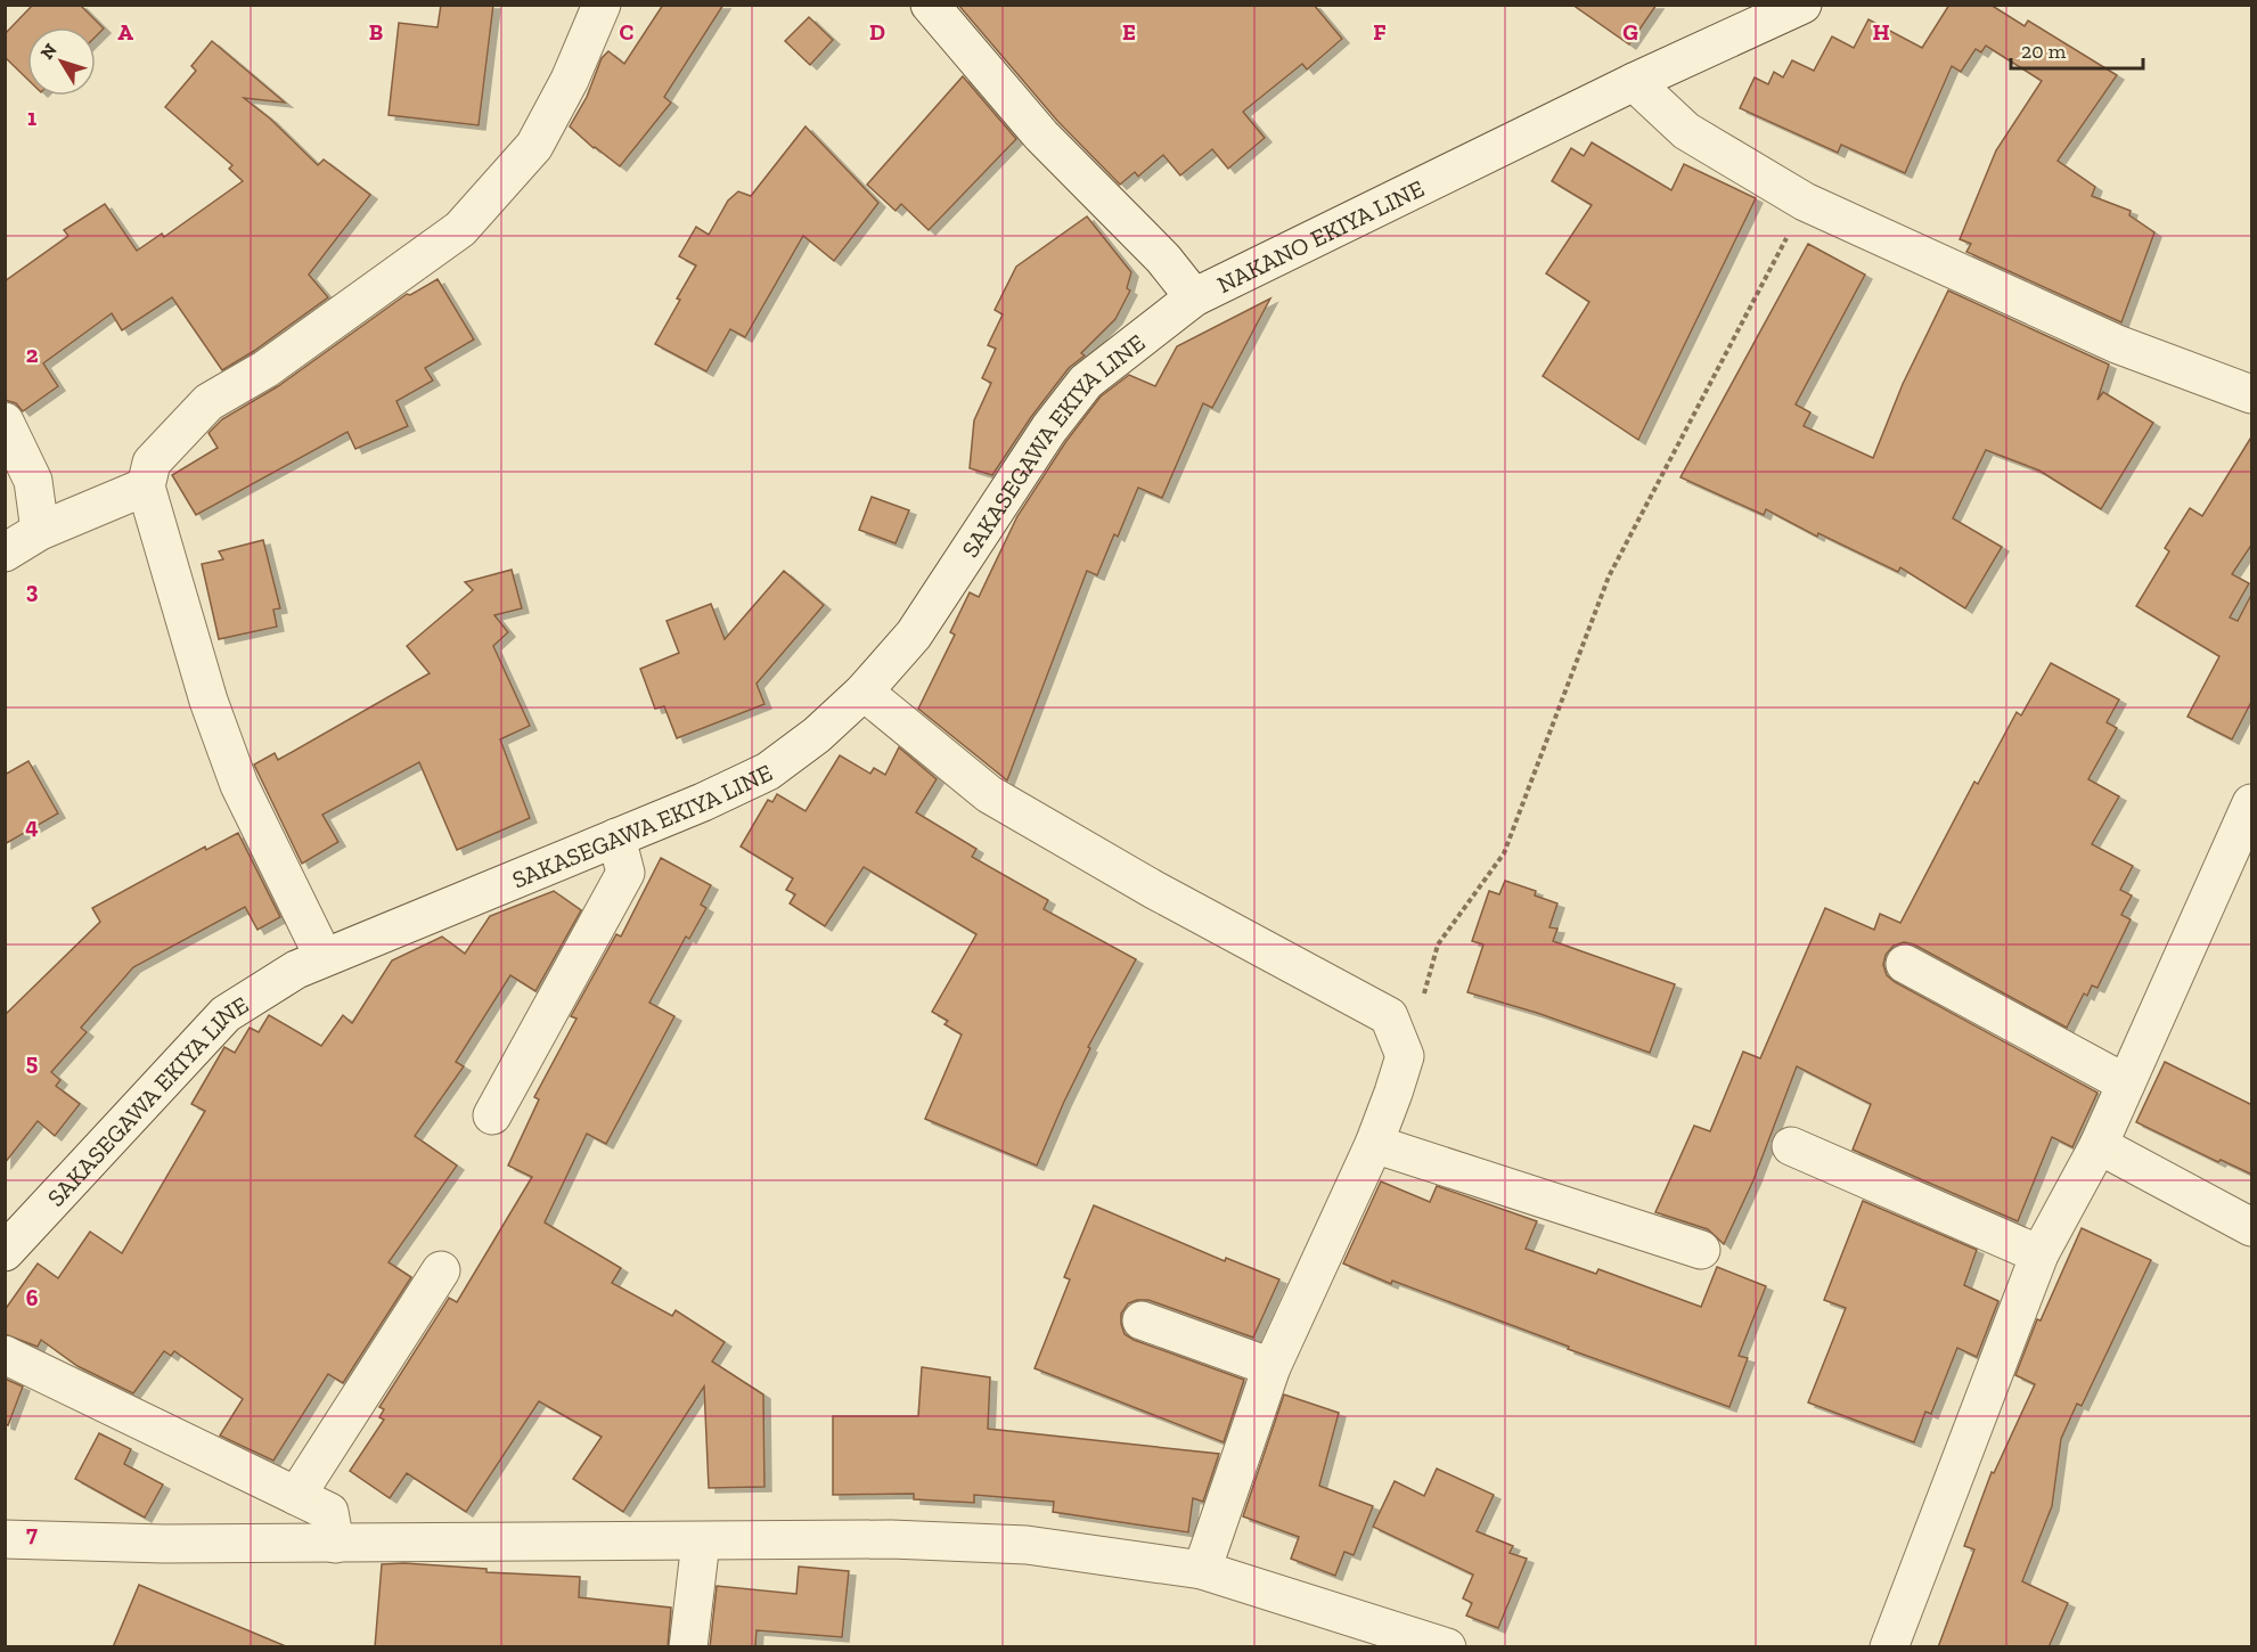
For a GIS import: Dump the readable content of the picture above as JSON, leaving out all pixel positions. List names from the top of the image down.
{
  "streets": {
    "street": ["NAKANO EKIYA LINE", "SAKASEGAWA EKIYA LINE"]
  },
  "crossings": [
    ["NAKANO EKIYA LINE", "SAKASEGAWA EKIYA LINE"]
  ],
  "scale_bar": "20 m",
  "north": "top left",
  "grid": {
    "columns": [
      "A",
      "B",
      "C",
      "D",
      "E",
      "F",
      "G",
      "H"
    ],
    "rows": [
      "1",
      "2",
      "3",
      "4",
      "5",
      "6",
      "7"
    ]
  }
}
